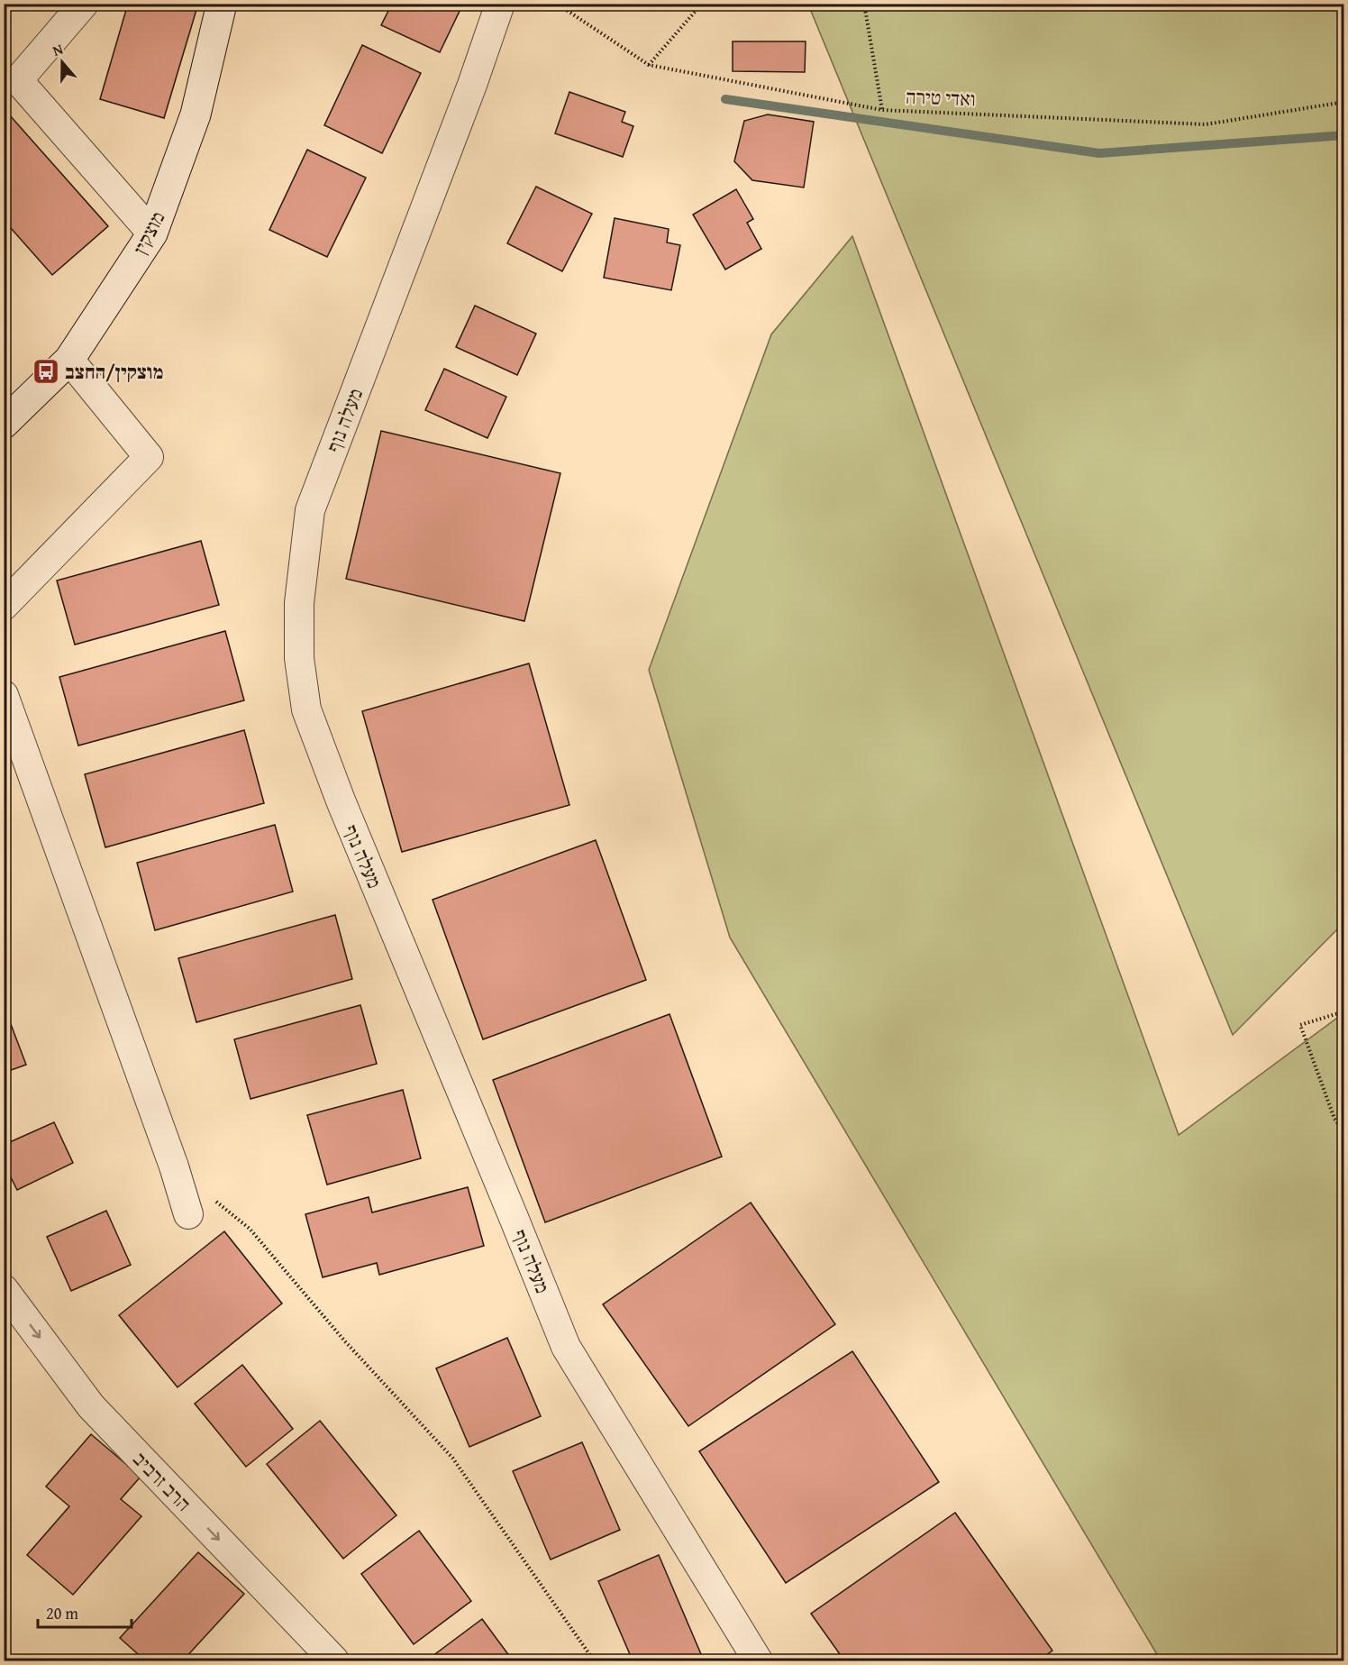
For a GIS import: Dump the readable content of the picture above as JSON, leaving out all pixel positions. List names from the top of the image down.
{
  "streets": {
    "street": ["מוצקין", "מעלה נוף", "הרב זרביב"],
    "path": ["ואדי טירה"]
  },
  "one_way": ["הרב זרביב"],
  "places": {
    "bus stop": ["מוצקין/החצב"]
  },
  "scale_bar": "20 m",
  "north": "top"
}
